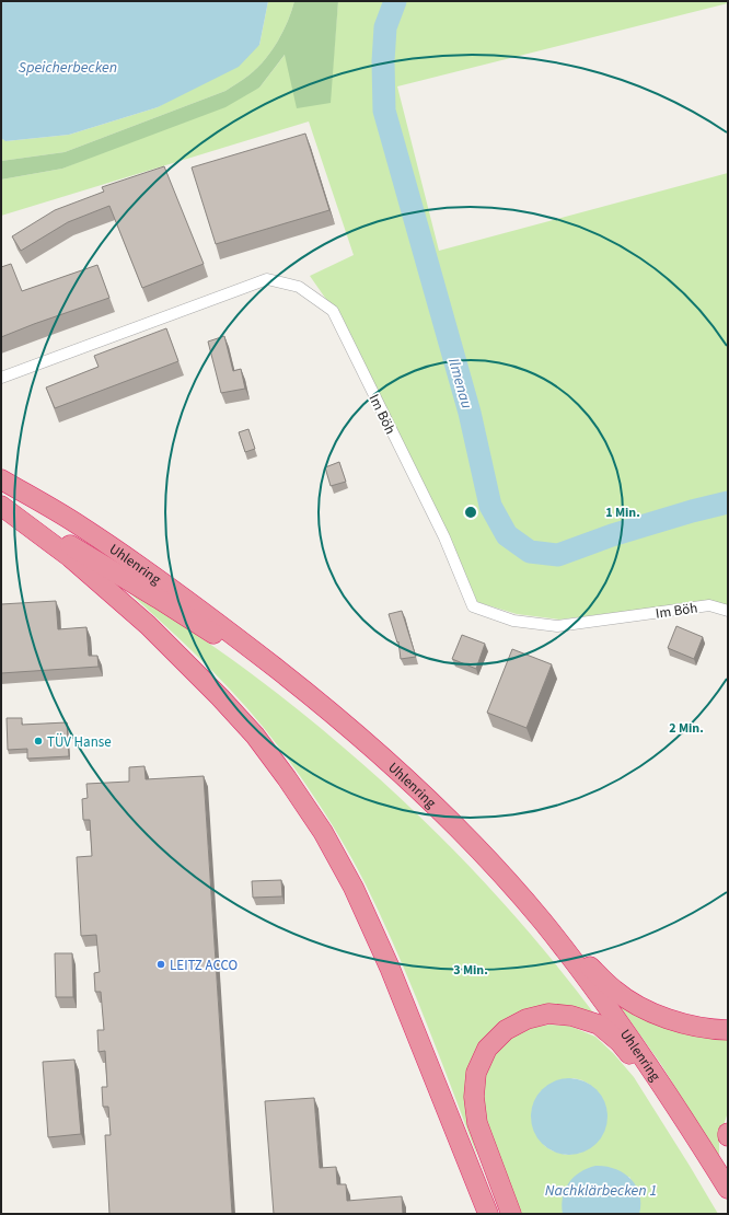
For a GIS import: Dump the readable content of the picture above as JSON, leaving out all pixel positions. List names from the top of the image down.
{
  "streets": {
    "highway": ["Uhlenring"],
    "street": ["Im Böh"]
  },
  "water": ["Speicherbecken", "Ilmenau", "Nachklärbecken 1"],
  "places": ["TÜV Hanse", "LEITZ ACCO"],
  "rings": ["1 Min.", "2 Min.", "3 Min."]
}
